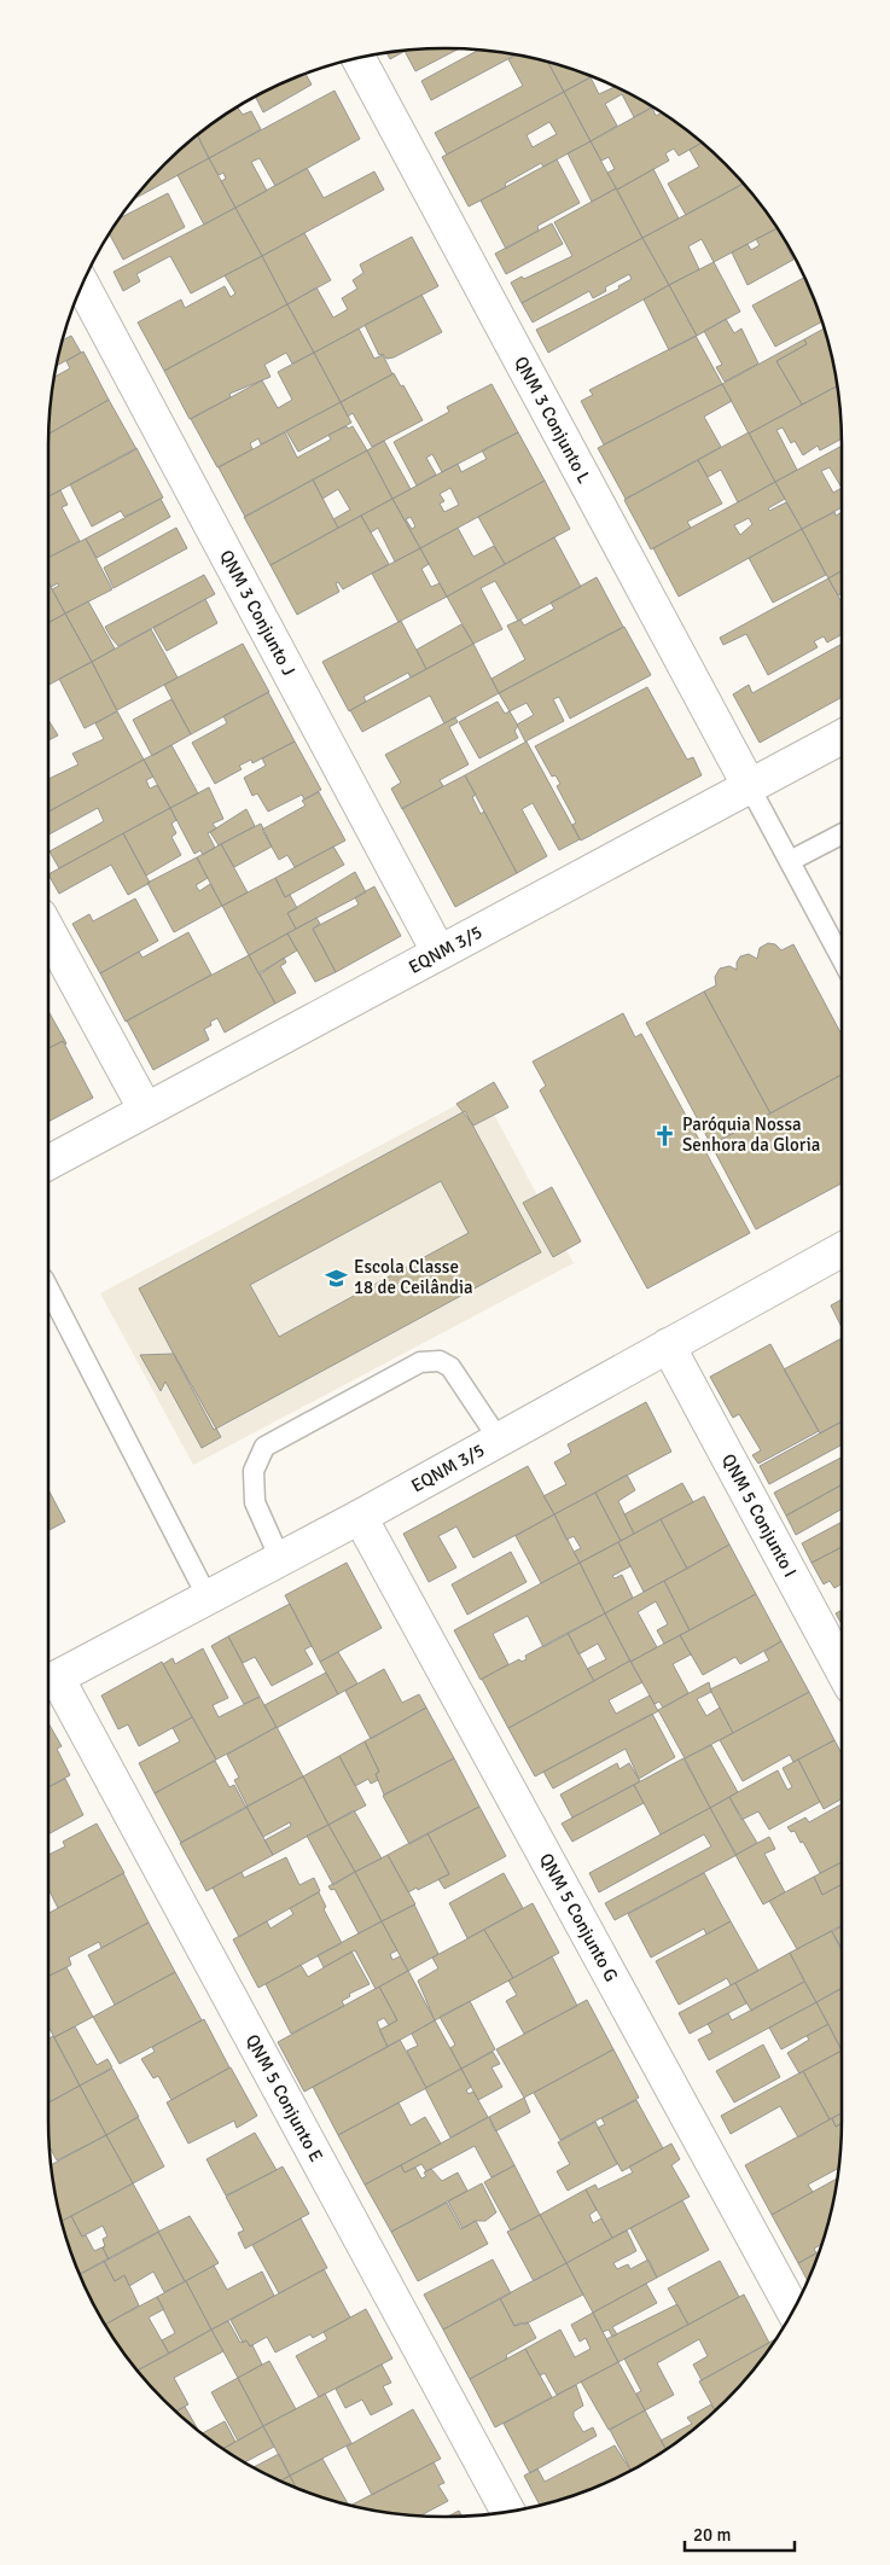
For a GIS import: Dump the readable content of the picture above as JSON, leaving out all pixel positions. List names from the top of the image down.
{
  "streets": {
    "street": [
      "QNM 3 Conjunto L",
      "QNM 3 Conjunto J",
      "EQNM 3/5",
      "QNM 5 Conjunto I",
      "QNM 5 Conjunto G",
      "QNM 5 Conjunto E"
    ]
  },
  "crossings": [
    ["QNM 3 Conjunto L", "EQNM 3/5"],
    ["QNM 3 Conjunto J", "EQNM 3/5"],
    ["EQNM 3/5", "QNM 5 Conjunto I"],
    ["EQNM 3/5", "QNM 5 Conjunto G"],
    ["EQNM 3/5", "QNM 5 Conjunto E"]
  ],
  "places": {
    "church": ["Paróquia Nossa Senhora da Gloria"],
    "school or university": ["Escola Classe 18 de Ceilândia"]
  },
  "scale_bar": "20 m"
}
